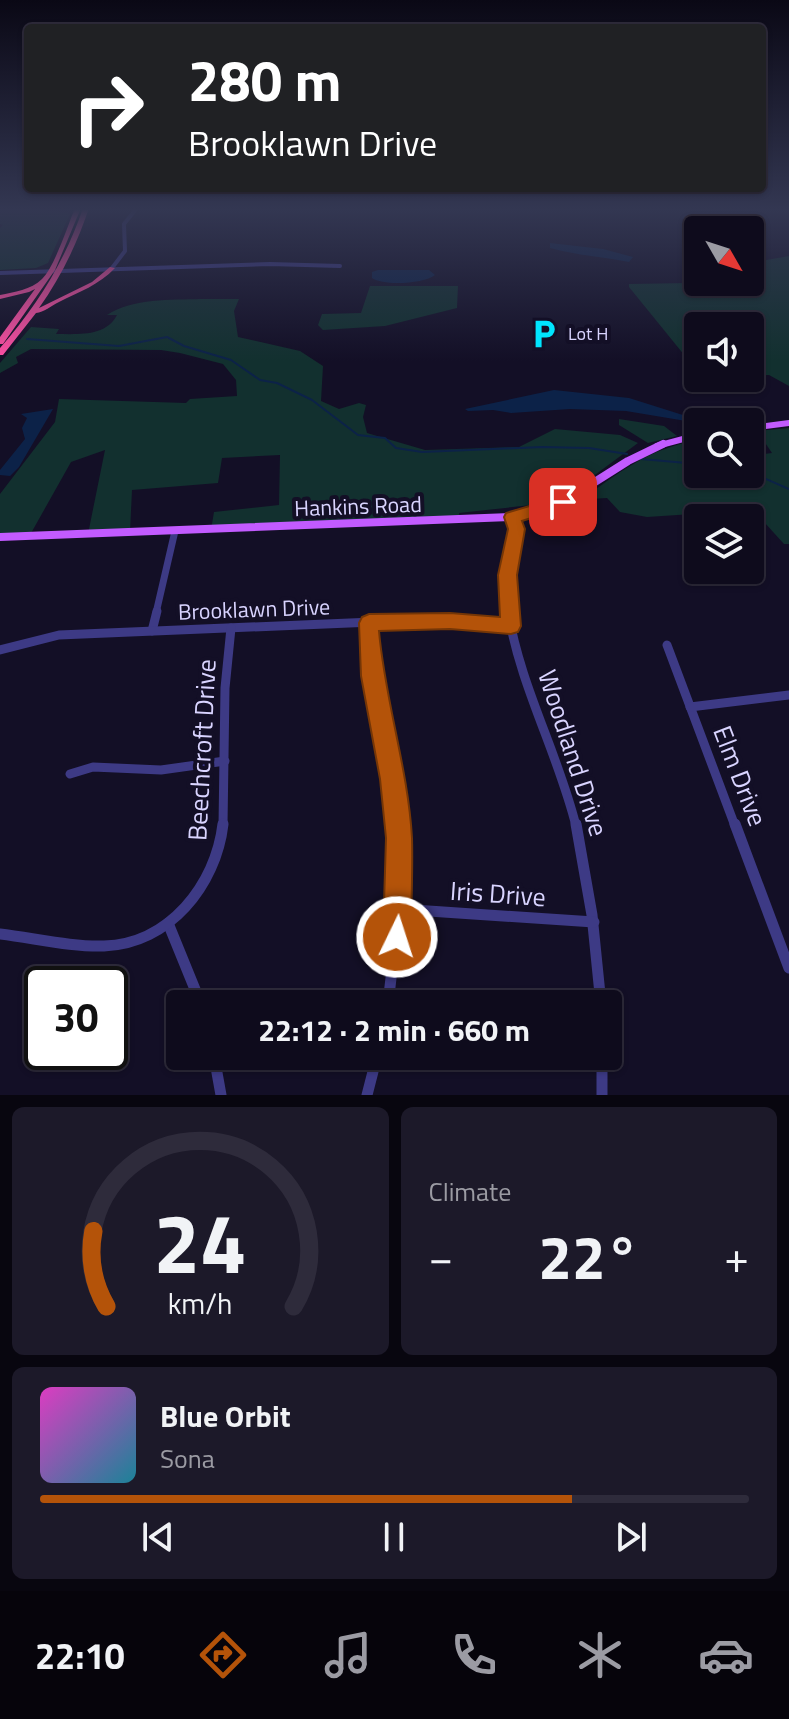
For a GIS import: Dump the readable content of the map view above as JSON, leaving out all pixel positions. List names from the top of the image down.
{
  "streets": {
    "main road": ["Hankins Road"],
    "street": [
      "Brooklawn Drive",
      "Beechcroft Drive",
      "Woodland Drive",
      "Elm Drive",
      "Iris Drive"
    ]
  },
  "crossings": [
    ["Hankins Road", "Woodland Drive"],
    ["Brooklawn Drive", "Beechcroft Drive"],
    ["Brooklawn Drive", "Woodland Drive"],
    ["Woodland Drive", "Iris Drive"]
  ],
  "places": {
    "parking": ["Lot H"]
  },
  "north": "bottom right",
  "page": {
    "turn": ["280 m", "Brooklawn Drive"],
    "limit": "30",
    "trip": "22:12 · 2 min · 660 m",
    "tile": "Climate",
    "heat": ["−", "22°", "+"],
    "song": ["Blue Orbit", "Sona"],
    "tabs": "22:10",
    "gauge": ["24", "km/h"]
  }
}
